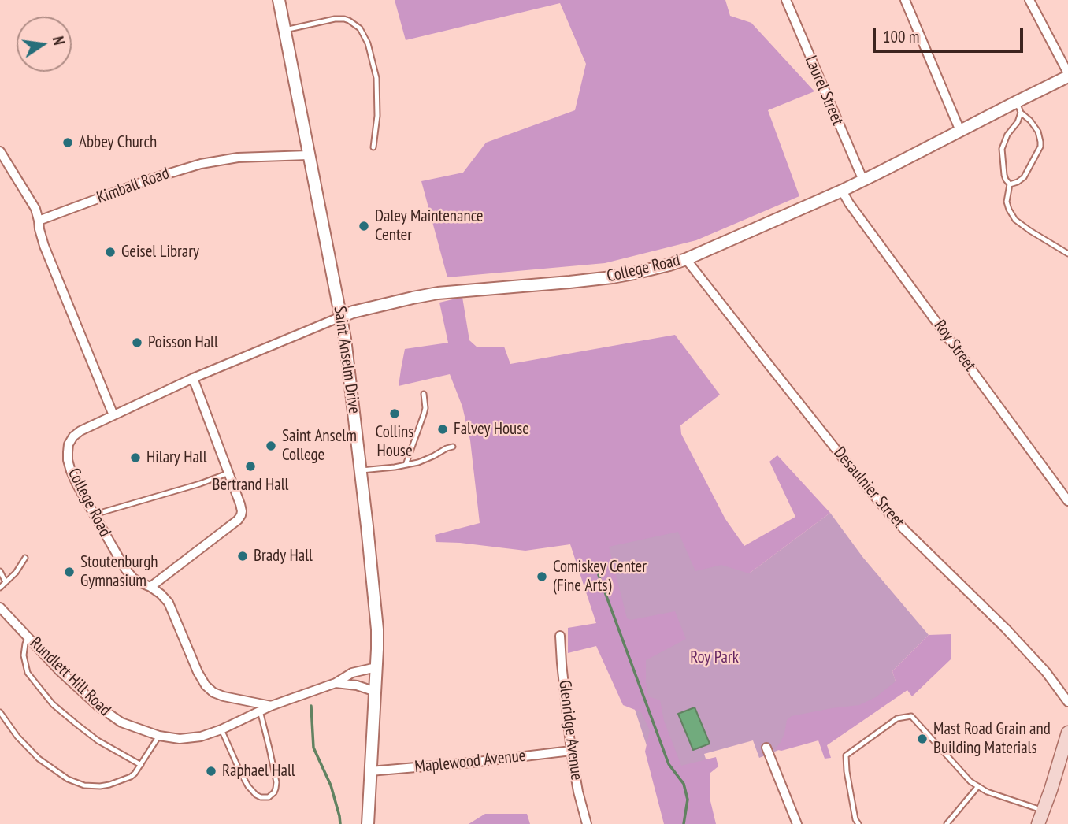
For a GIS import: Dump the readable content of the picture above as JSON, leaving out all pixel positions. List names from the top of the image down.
{
  "streets": {
    "street": [
      "Laurel Street",
      "Kimball Road",
      "College Road",
      "Roy Street",
      "Saint Anselm Drive",
      "Desaulnier Street",
      "Rundlett Hill Road",
      "Glenridge Avenue",
      "Maplewood Avenue"
    ]
  },
  "crossings": [
    ["Laurel Street", "College Road"],
    ["Kimball Road", "Saint Anselm Drive"],
    ["College Road", "Roy Street"],
    ["College Road", "Saint Anselm Drive"],
    ["College Road", "Desaulnier Street"],
    ["College Road", "Rundlett Hill Road"],
    ["Saint Anselm Drive", "Rundlett Hill Road"],
    ["Saint Anselm Drive", "Maplewood Avenue"],
    ["Glenridge Avenue", "Maplewood Avenue"]
  ],
  "parks": ["Roy Park"],
  "places": [
    "Abbey Church",
    "Daley Maintenance Center",
    "Geisel Library",
    "Poisson Hall",
    "Collins House",
    "Falvey House",
    "Saint Anselm College",
    "Hilary Hall",
    "Bertrand Hall",
    "Brady Hall",
    "Stoutenburgh Gymnasium",
    "Comiskey Center (Fine Arts)",
    "Mast Road Grain and Building Materials",
    "Raphael Hall"
  ],
  "scale_bar": "100 m",
  "north": "right"
}
